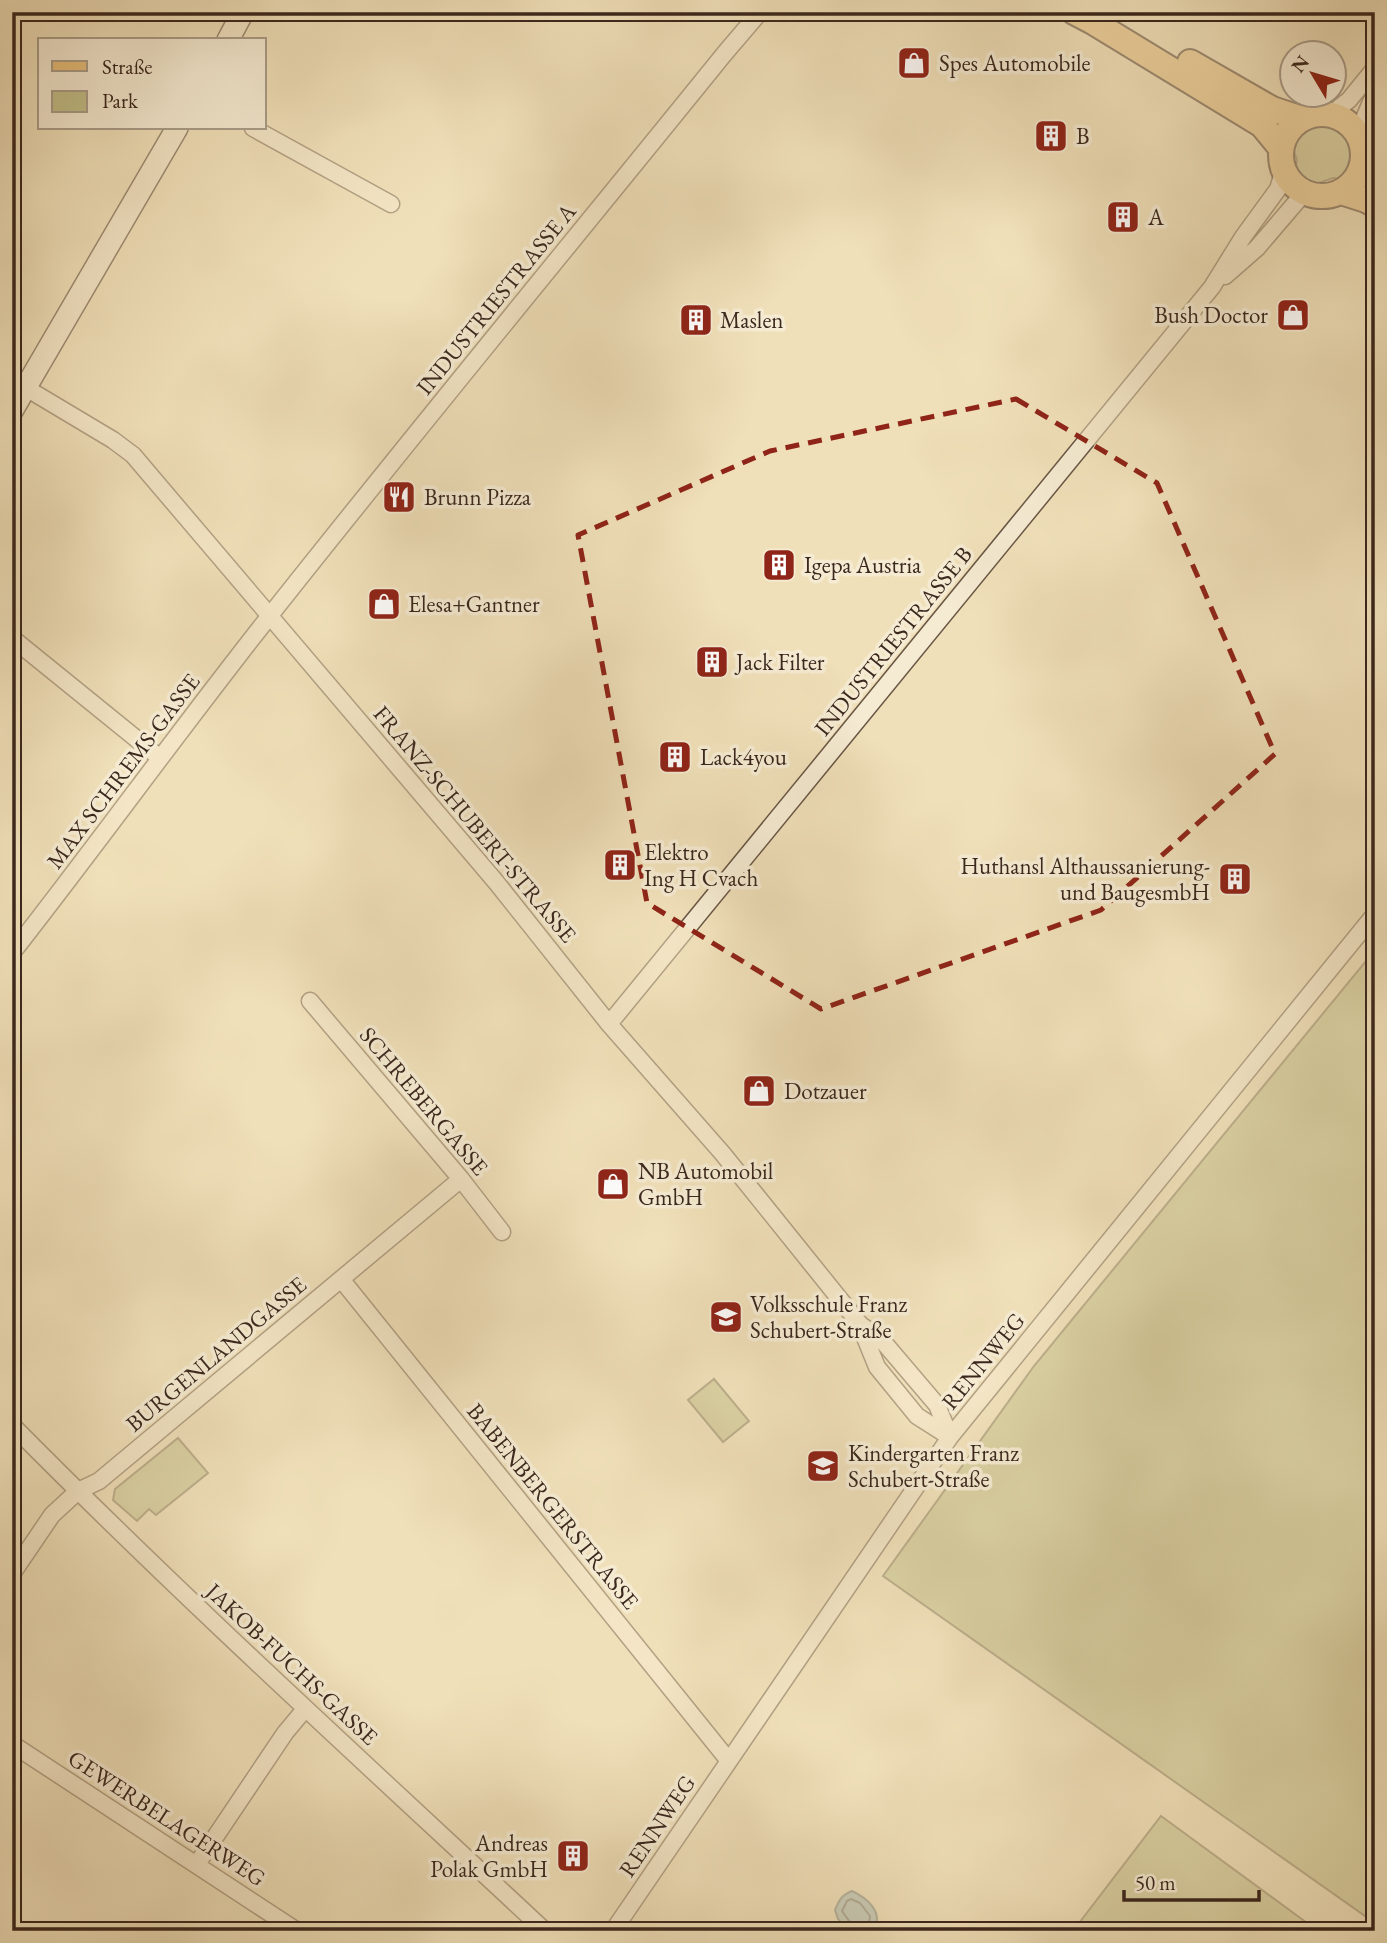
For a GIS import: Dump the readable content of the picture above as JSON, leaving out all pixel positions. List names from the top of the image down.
{
  "streets": {
    "street": [
      "INDUSTRIESTRASSE A",
      "INDUSTRIESTRASSE B",
      "MAX SCHREMS-GASSE",
      "FRANZ-SCHUBERT-STRASSE",
      "SCHREBERGASSE",
      "BURGENLANDGASSE",
      "RENNWEG",
      "BABENBERGERSTRASSE",
      "JAKOB-FUCHS-GASSE",
      "GEWERBELAGERWEG"
    ]
  },
  "crossings": [
    ["INDUSTRIESTRASSE A", "MAX SCHREMS-GASSE"],
    ["INDUSTRIESTRASSE A", "FRANZ-SCHUBERT-STRASSE"],
    ["INDUSTRIESTRASSE B", "FRANZ-SCHUBERT-STRASSE"],
    ["MAX SCHREMS-GASSE", "FRANZ-SCHUBERT-STRASSE"],
    ["FRANZ-SCHUBERT-STRASSE", "RENNWEG"],
    ["SCHREBERGASSE", "BURGENLANDGASSE"],
    ["BURGENLANDGASSE", "BABENBERGERSTRASSE"],
    ["BURGENLANDGASSE", "JAKOB-FUCHS-GASSE"],
    ["RENNWEG", "BABENBERGERSTRASSE"]
  ],
  "places": {
    "shop": [
      "Spes Automobile",
      "Bush Doctor",
      "Elesa+Gantner",
      "Dotzauer",
      "NB Automobil GmbH"
    ],
    "building": [
      "B",
      "A",
      "Maslen",
      "Igepa Austria",
      "Jack Filter",
      "Lack4you",
      "Elektro Ing H Cvach",
      "Huthansl Althaussanierung- und BaugesmbH",
      "Andreas Polak GmbH"
    ],
    "restaurant": ["Brunn Pizza"],
    "school or university": ["Volksschule Franz Schubert-Straße", "Kindergarten Franz Schubert-Straße"]
  },
  "legend": ["Straße", "Park"],
  "scale_bar": "50 m",
  "north": "top left"
}
